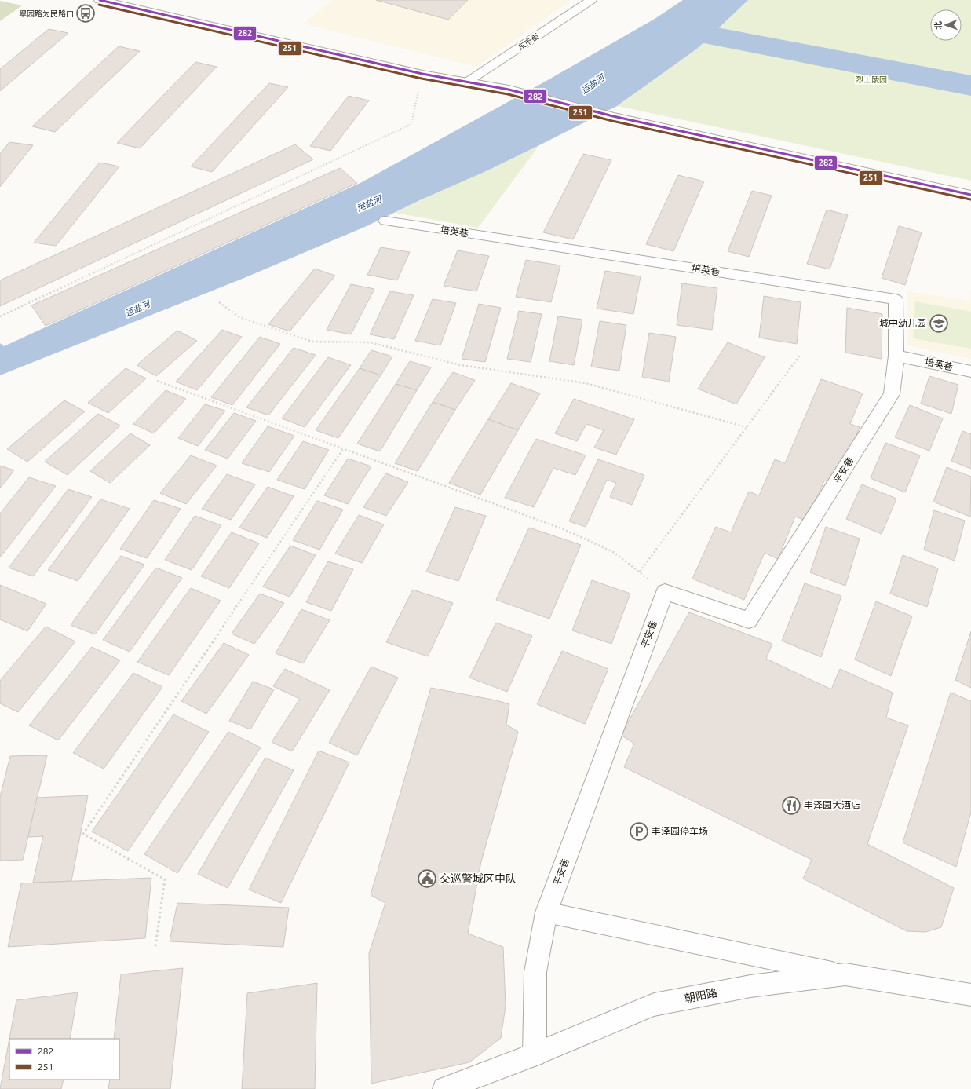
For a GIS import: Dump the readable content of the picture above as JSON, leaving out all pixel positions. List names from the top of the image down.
{
  "streets": {
    "street": [
      "东市街",
      "培英巷",
      "平安巷",
      "朝阳路"
    ]
  },
  "crossings": [
    ["培英巷", "平安巷"],
    ["平安巷", "朝阳路"]
  ],
  "water": ["运盐河"],
  "parks": ["烈士陵园"],
  "places": {
    "bus stop": ["翠园路为民路口"],
    "school or university": ["城中幼儿园"],
    "restaurant": ["丰泽园大酒店"],
    "parking": ["丰泽园停车场"],
    "public building": ["交巡警城区中队"]
  },
  "lines": ["transit line 282", "transit line 251"],
  "legend": ["282", "251"],
  "north": "left"
}
